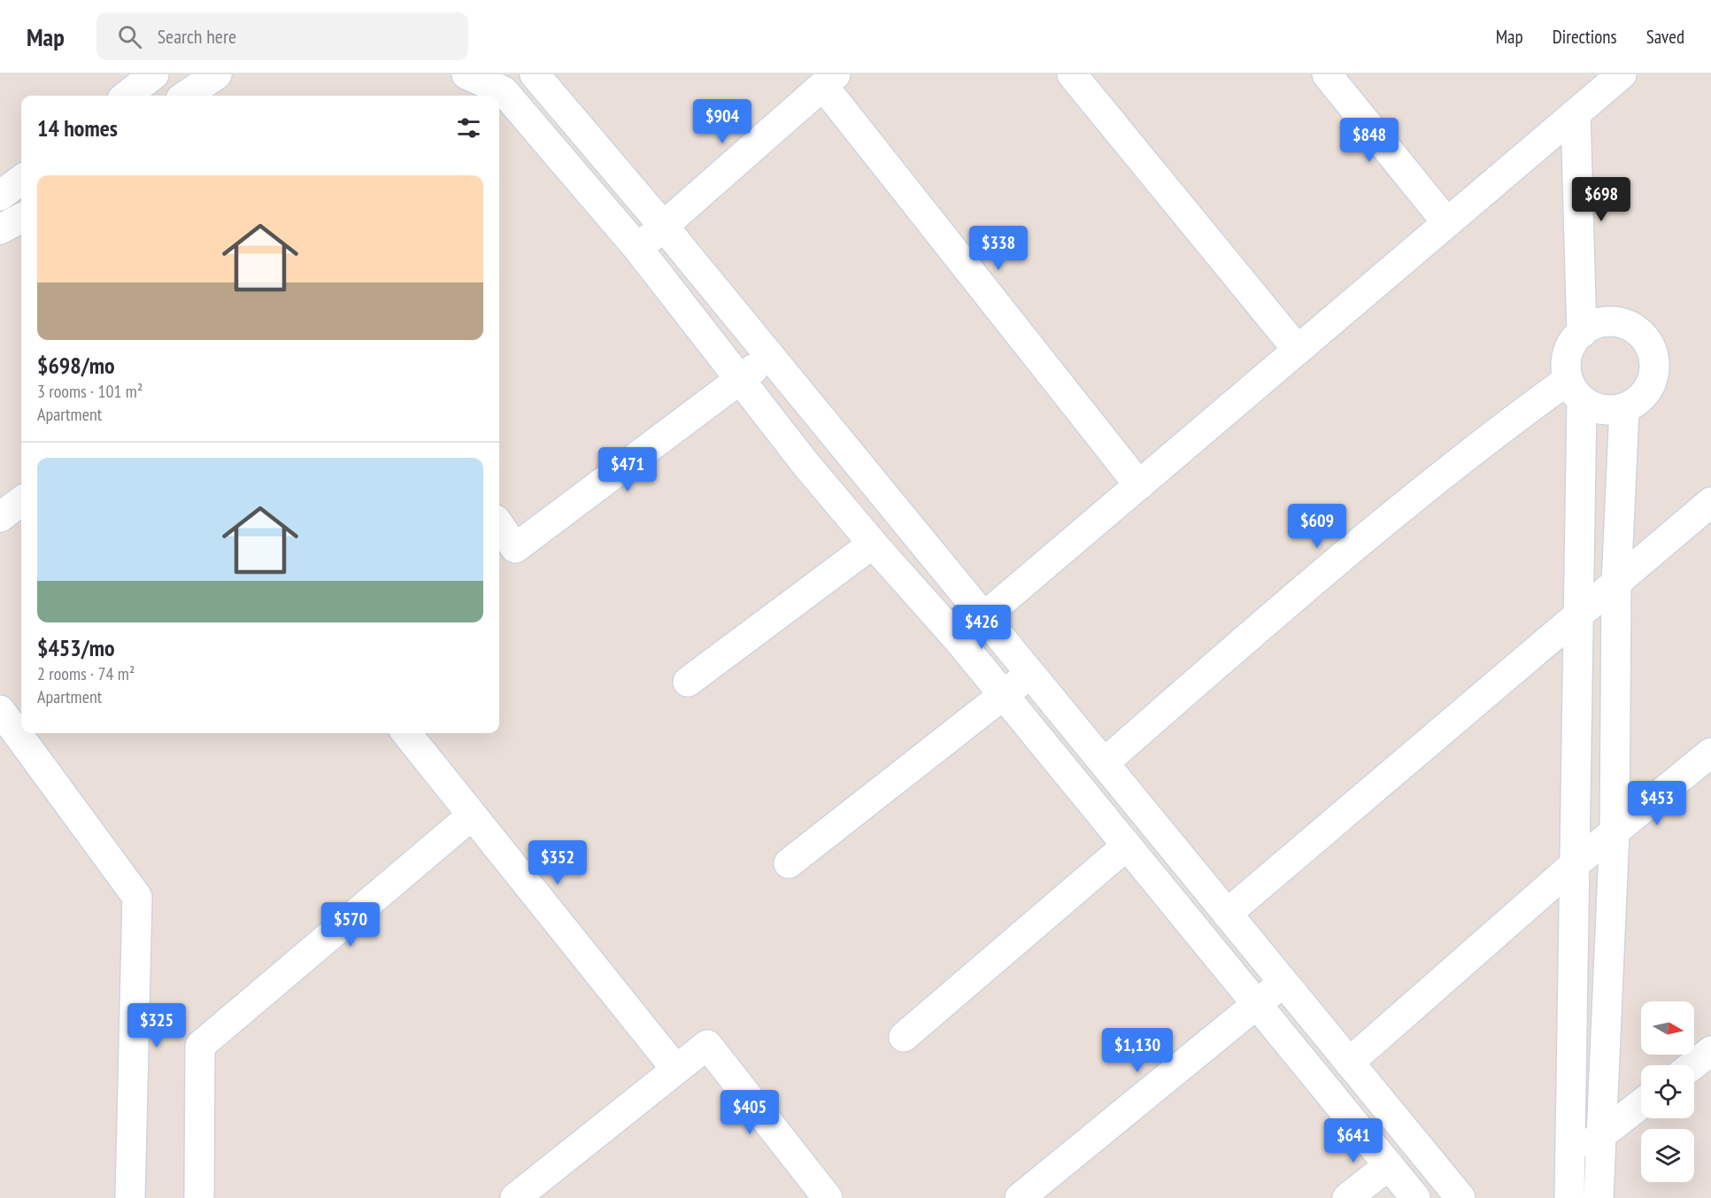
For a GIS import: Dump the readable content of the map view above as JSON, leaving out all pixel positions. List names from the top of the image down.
{
  "north": "right",
  "page": {
    "header": "Map",
    "search": "Search here",
    "nav": ["Map", "Directions", "Saved"],
    "heading": "14 homes",
    "price": [
      "$904",
      "$848",
      "$698",
      "$338",
      "$471",
      "$609",
      "$426",
      "$453",
      "$352",
      "$570",
      "$325",
      "$1,130",
      "$405",
      "$641"
    ],
    "list": [
      {
        "name": "$698/mo",
        "note": "3 rooms · 101 m² · Apartment"
      },
      {
        "name": "$453/mo",
        "note": "2 rooms · 74 m² · Apartment"
      }
    ]
  }
}
